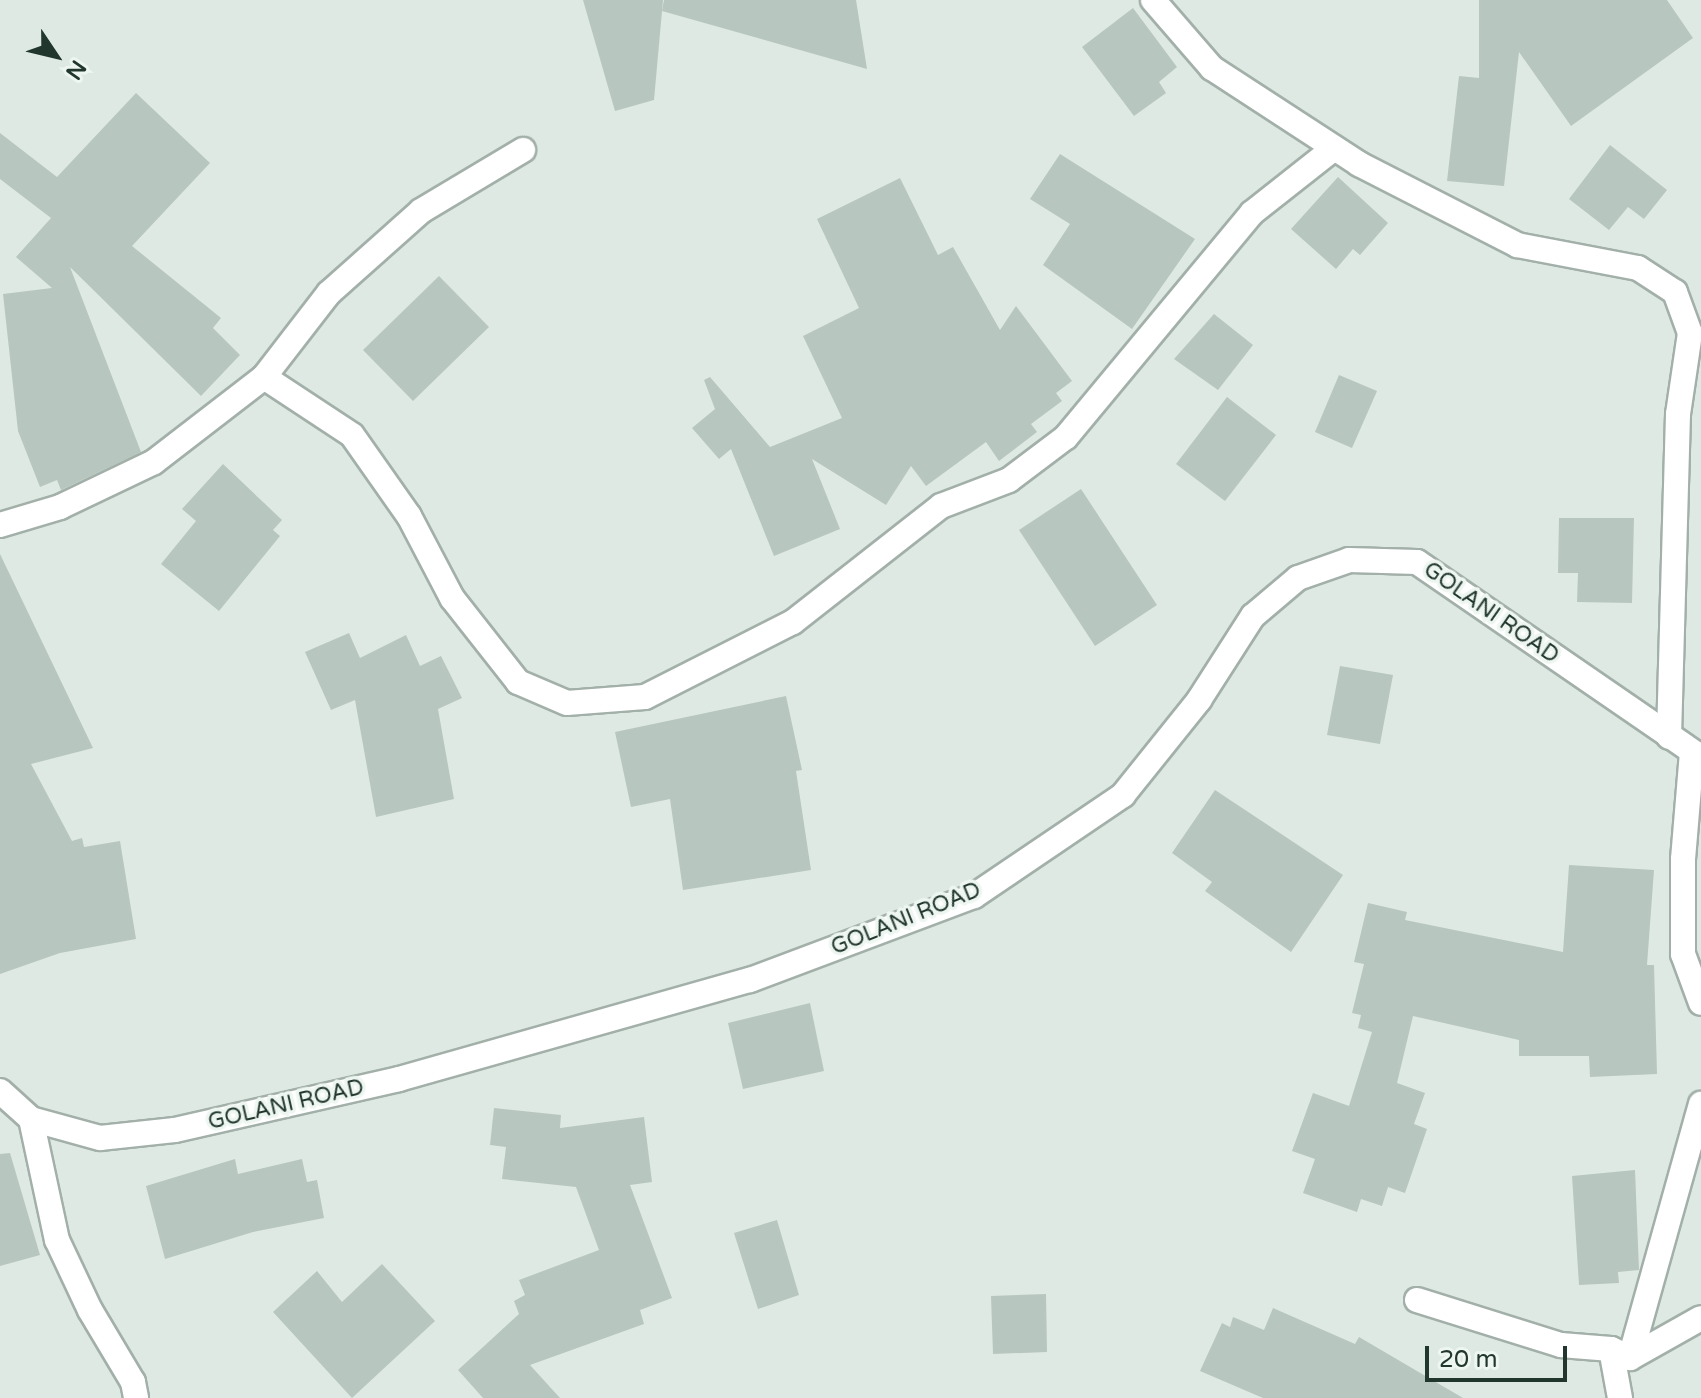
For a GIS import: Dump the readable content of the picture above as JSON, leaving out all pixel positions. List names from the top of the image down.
{
  "streets": {
    "street": ["GOLANI ROAD"]
  },
  "scale_bar": "20 m",
  "north": "bottom right"
}
